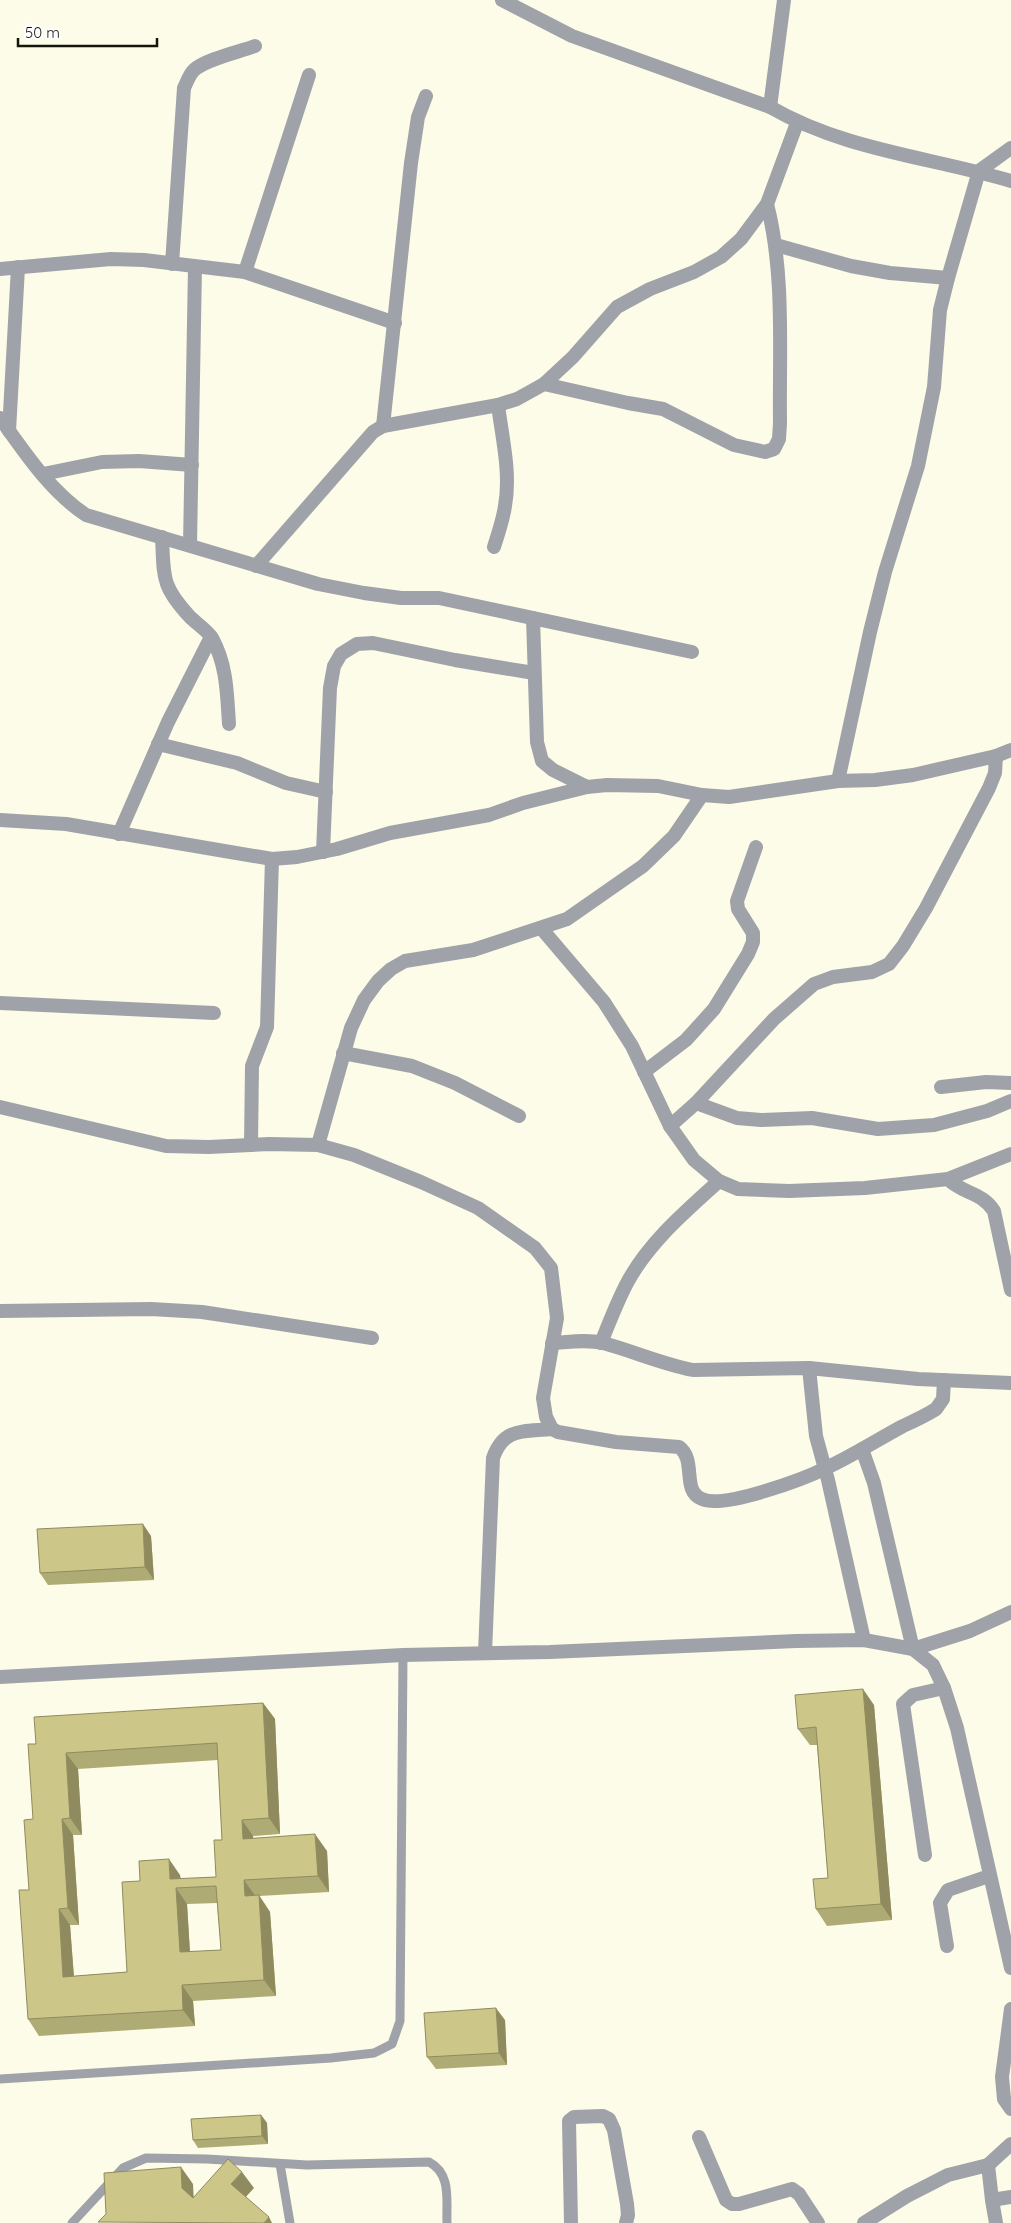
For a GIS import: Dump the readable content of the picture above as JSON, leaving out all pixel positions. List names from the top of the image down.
{
  "scale_bar": "50 m"
}
